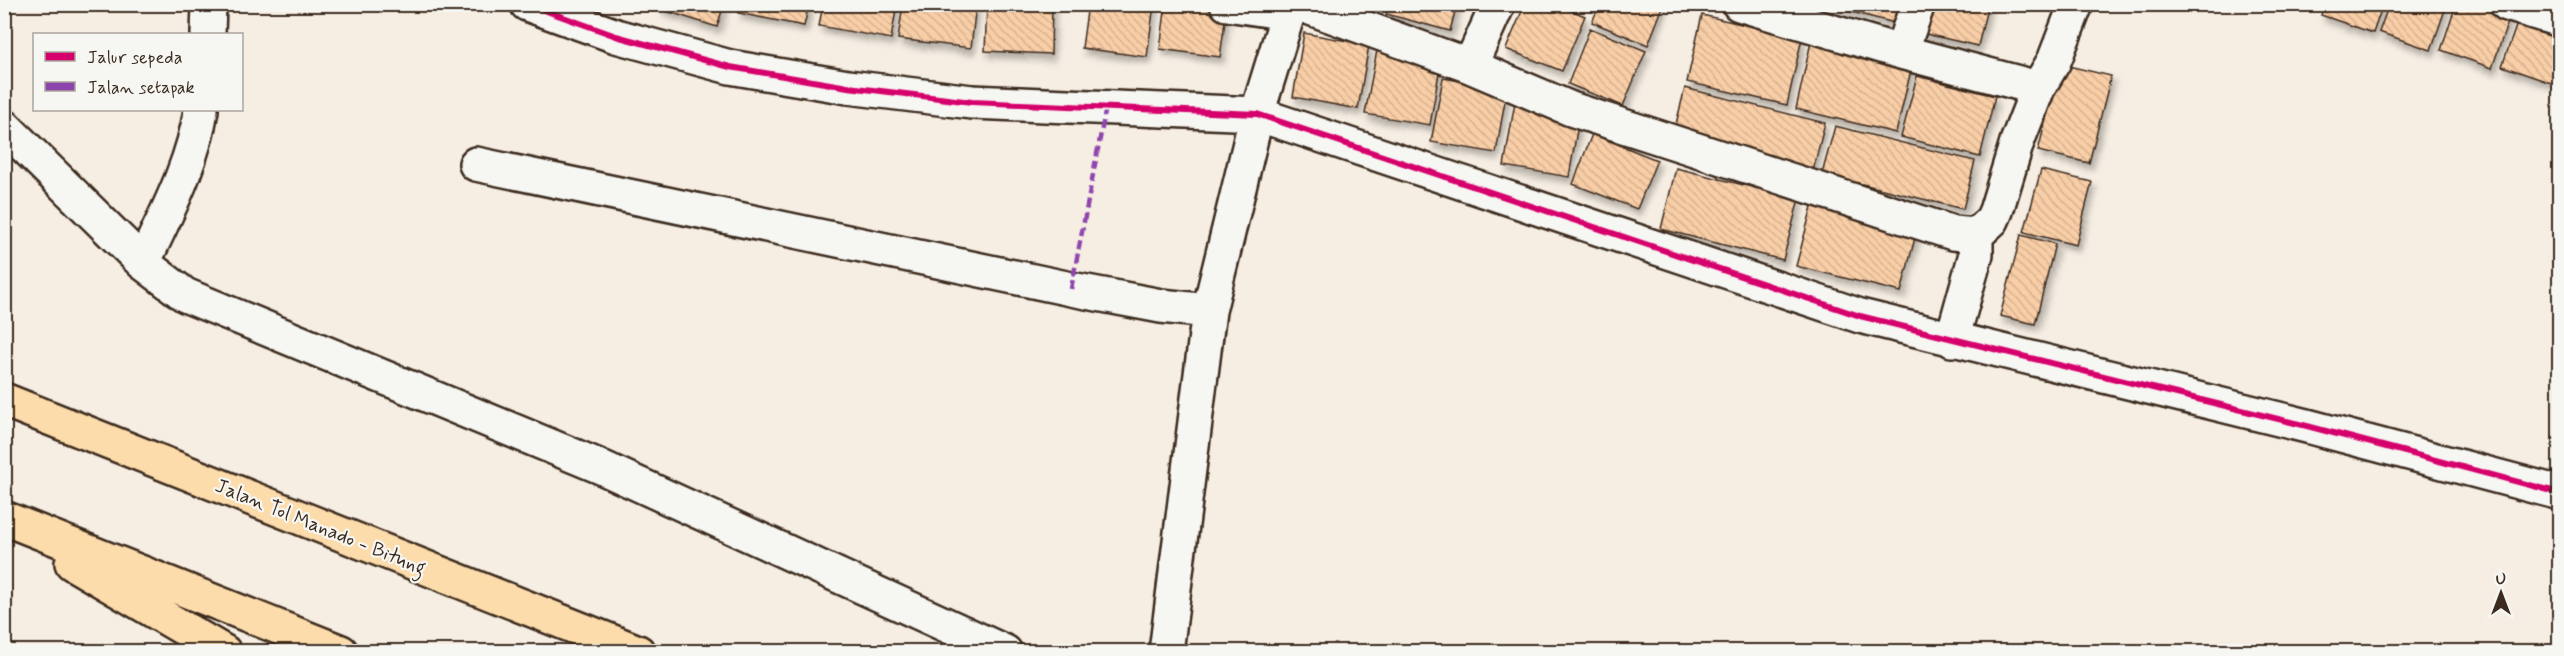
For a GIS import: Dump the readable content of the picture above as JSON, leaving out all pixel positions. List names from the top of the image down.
{
  "streets": {
    "highway": ["Jalan Tol Manado - Bitung"]
  },
  "legend": ["Jalur sepeda", "Jalan setapak"],
  "north": "top"
}
